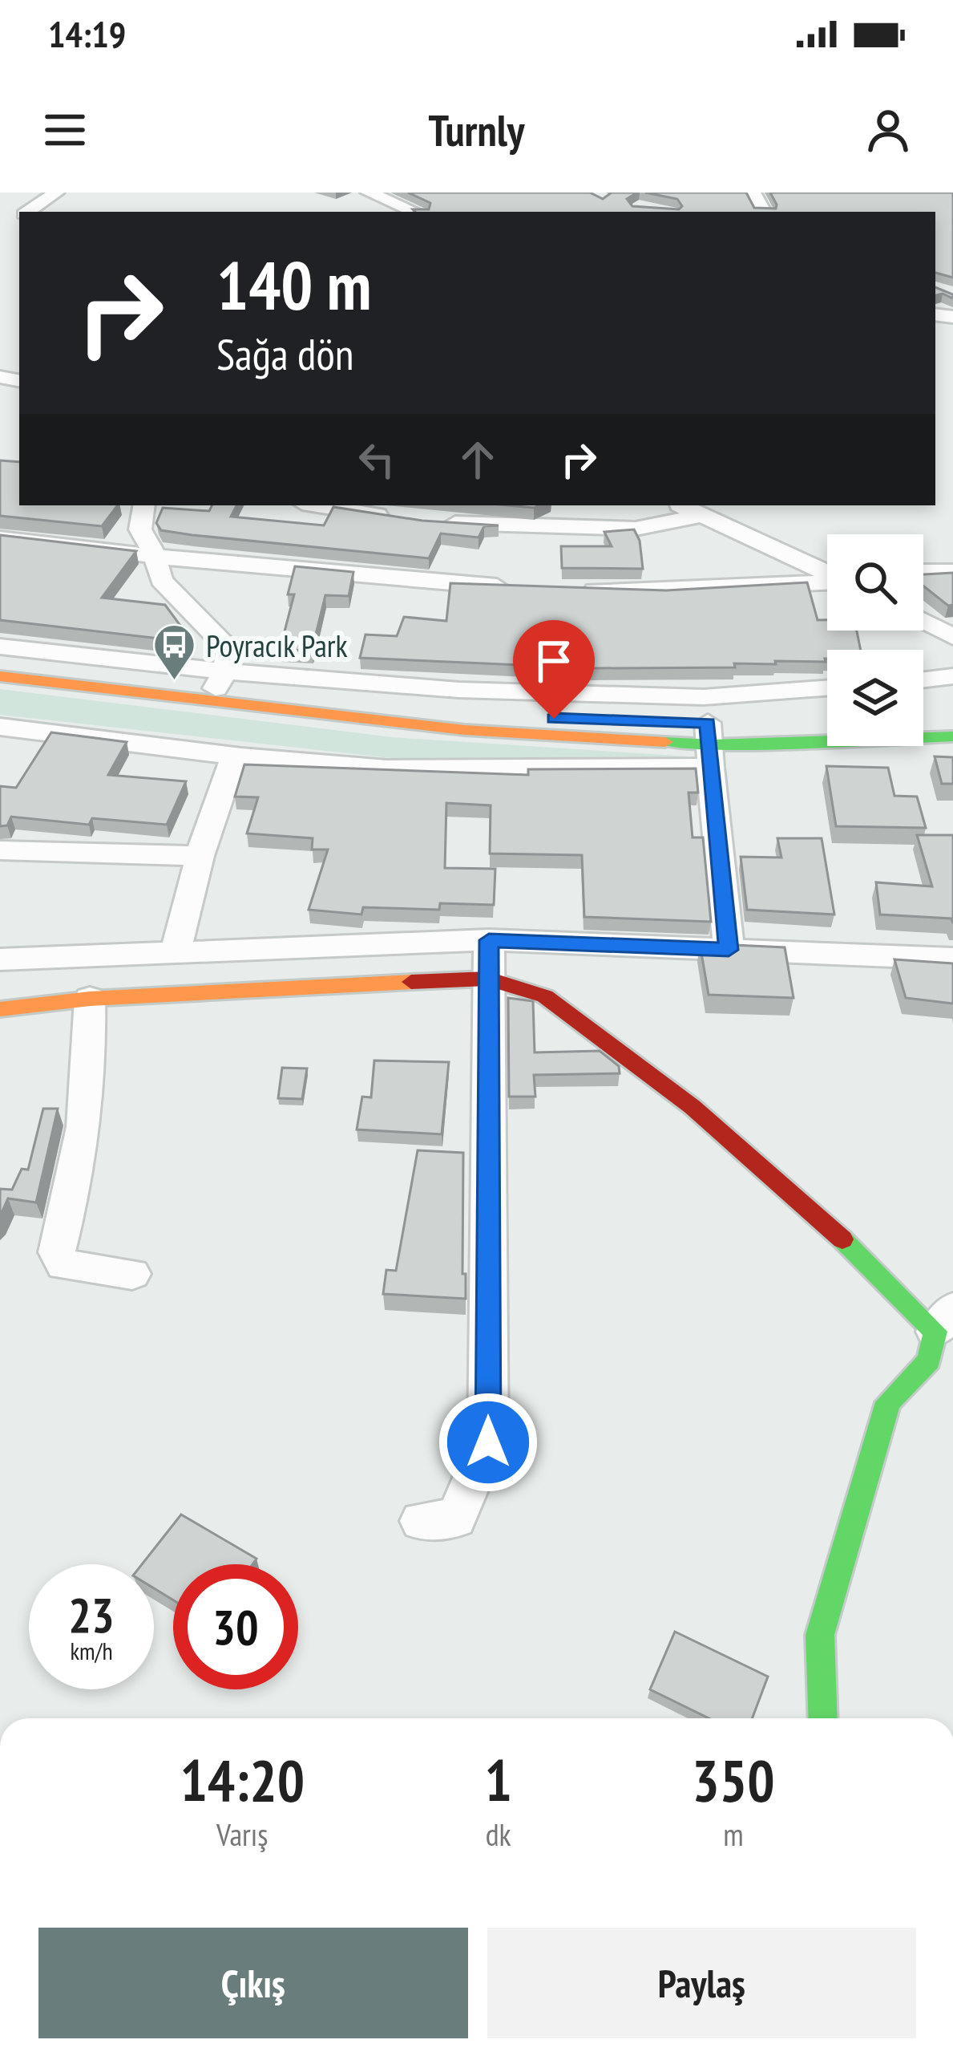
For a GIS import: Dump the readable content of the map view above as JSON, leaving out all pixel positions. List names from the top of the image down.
{
  "places": {
    "bus stop": ["Poyracık Park"]
  },
  "page": {
    "status": "14:19",
    "header": "Turnly",
    "turn": ["140 m", "Sağa dön"],
    "speed": "23 km/h",
    "limit": "30",
    "eta": [
      "14:20",
      "Varış",
      "1",
      "dk",
      "350",
      "m"
    ],
    "buttons": ["Çıkış", "Paylaş"]
  }
}
